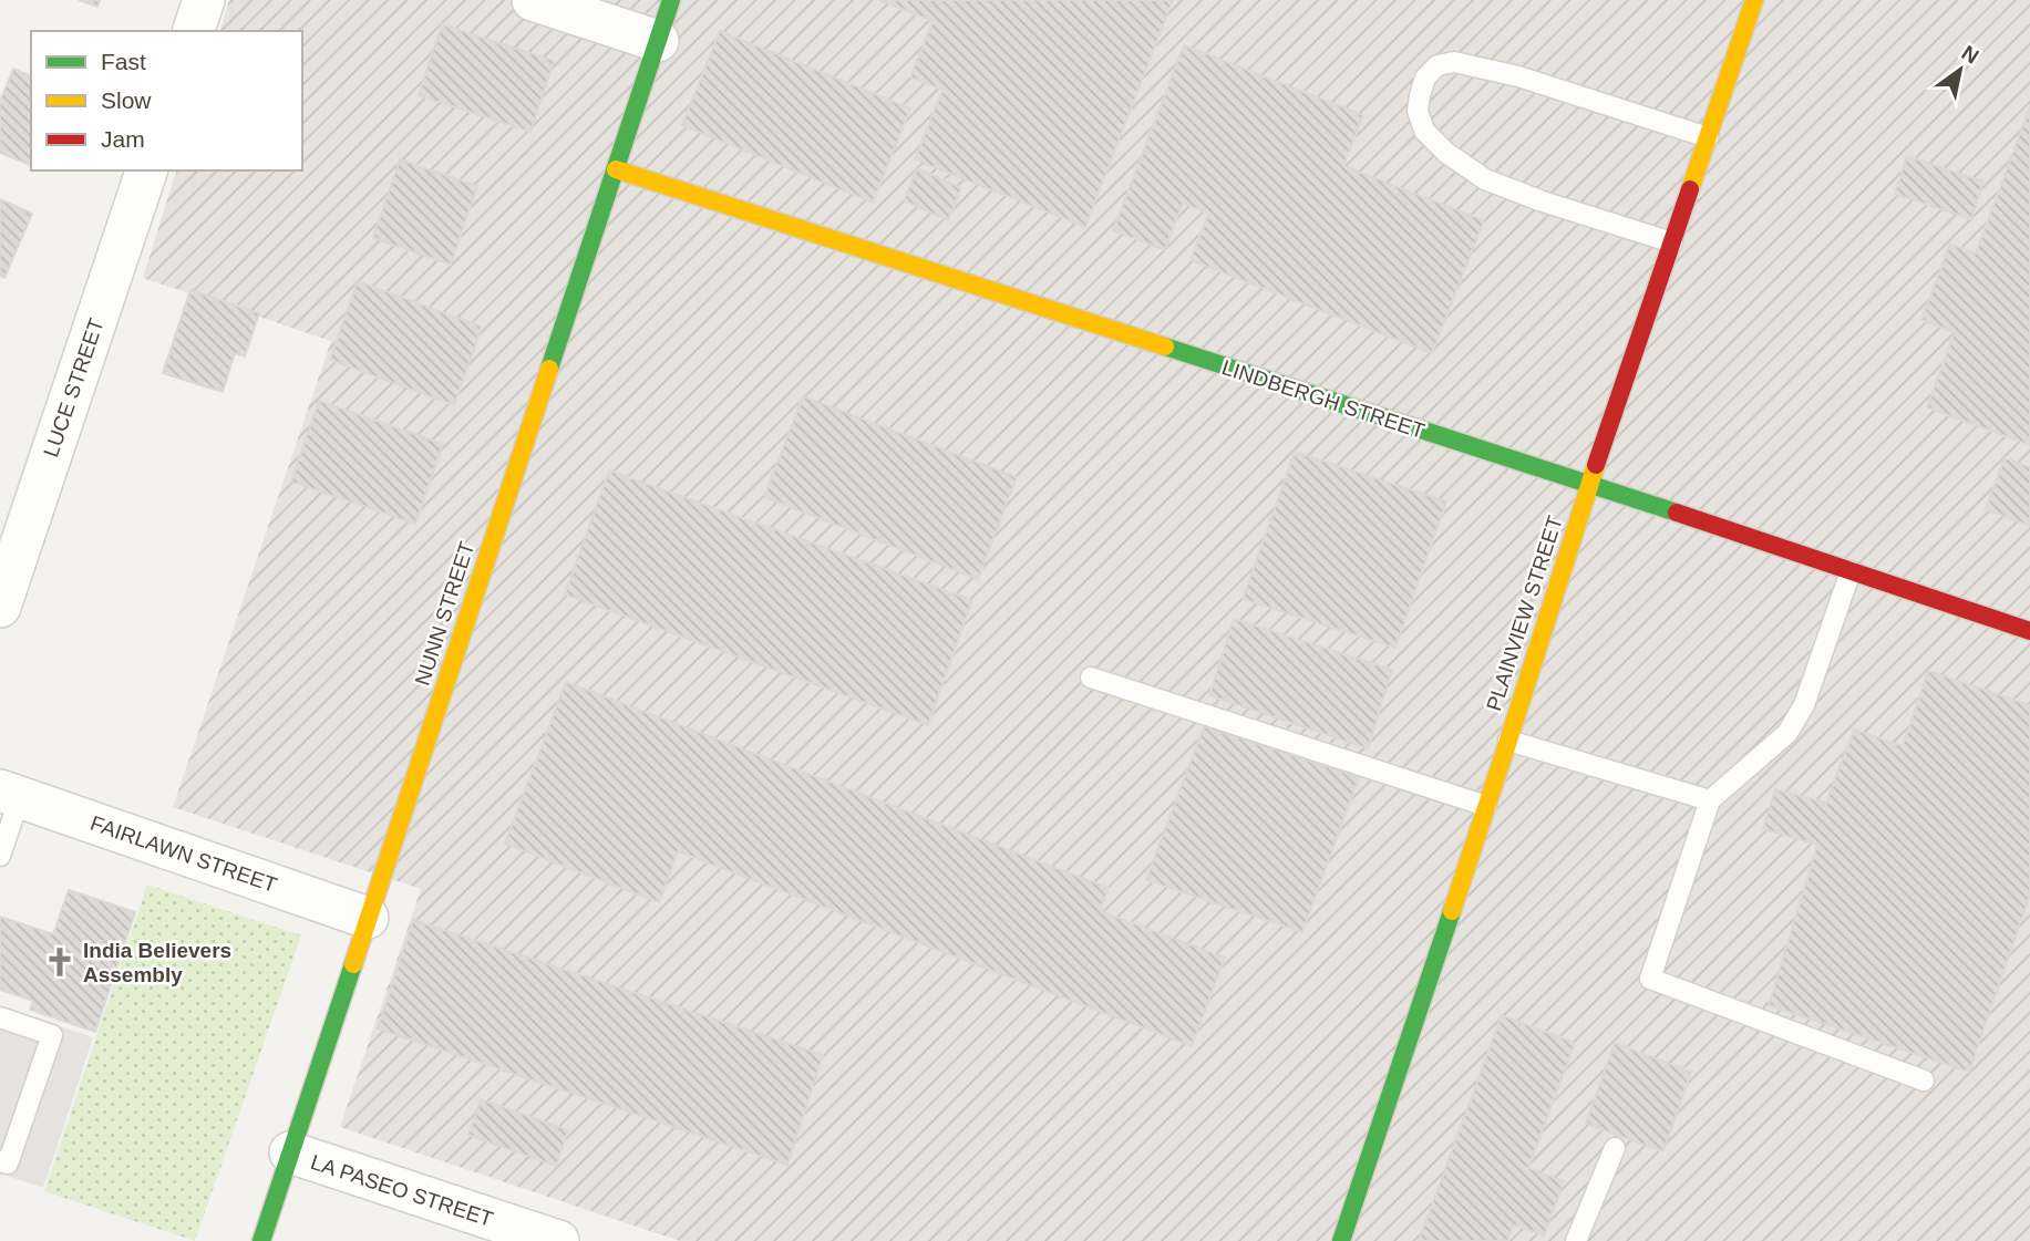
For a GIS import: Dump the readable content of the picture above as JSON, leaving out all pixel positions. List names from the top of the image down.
{
  "streets": {
    "street": [
      "LUCE STREET",
      "LINDBERGH STREET",
      "NUNN STREET",
      "PLAINVIEW STREET",
      "FAIRLAWN STREET",
      "LA PASEO STREET"
    ]
  },
  "crossings": [
    ["LINDBERGH STREET", "NUNN STREET"],
    ["LINDBERGH STREET", "PLAINVIEW STREET"],
    ["NUNN STREET", "FAIRLAWN STREET"],
    ["NUNN STREET", "LA PASEO STREET"]
  ],
  "places": {
    "church": ["India Believers Assembly"]
  },
  "legend": ["Fast", "Slow", "Jam"],
  "north": "top right"
}
